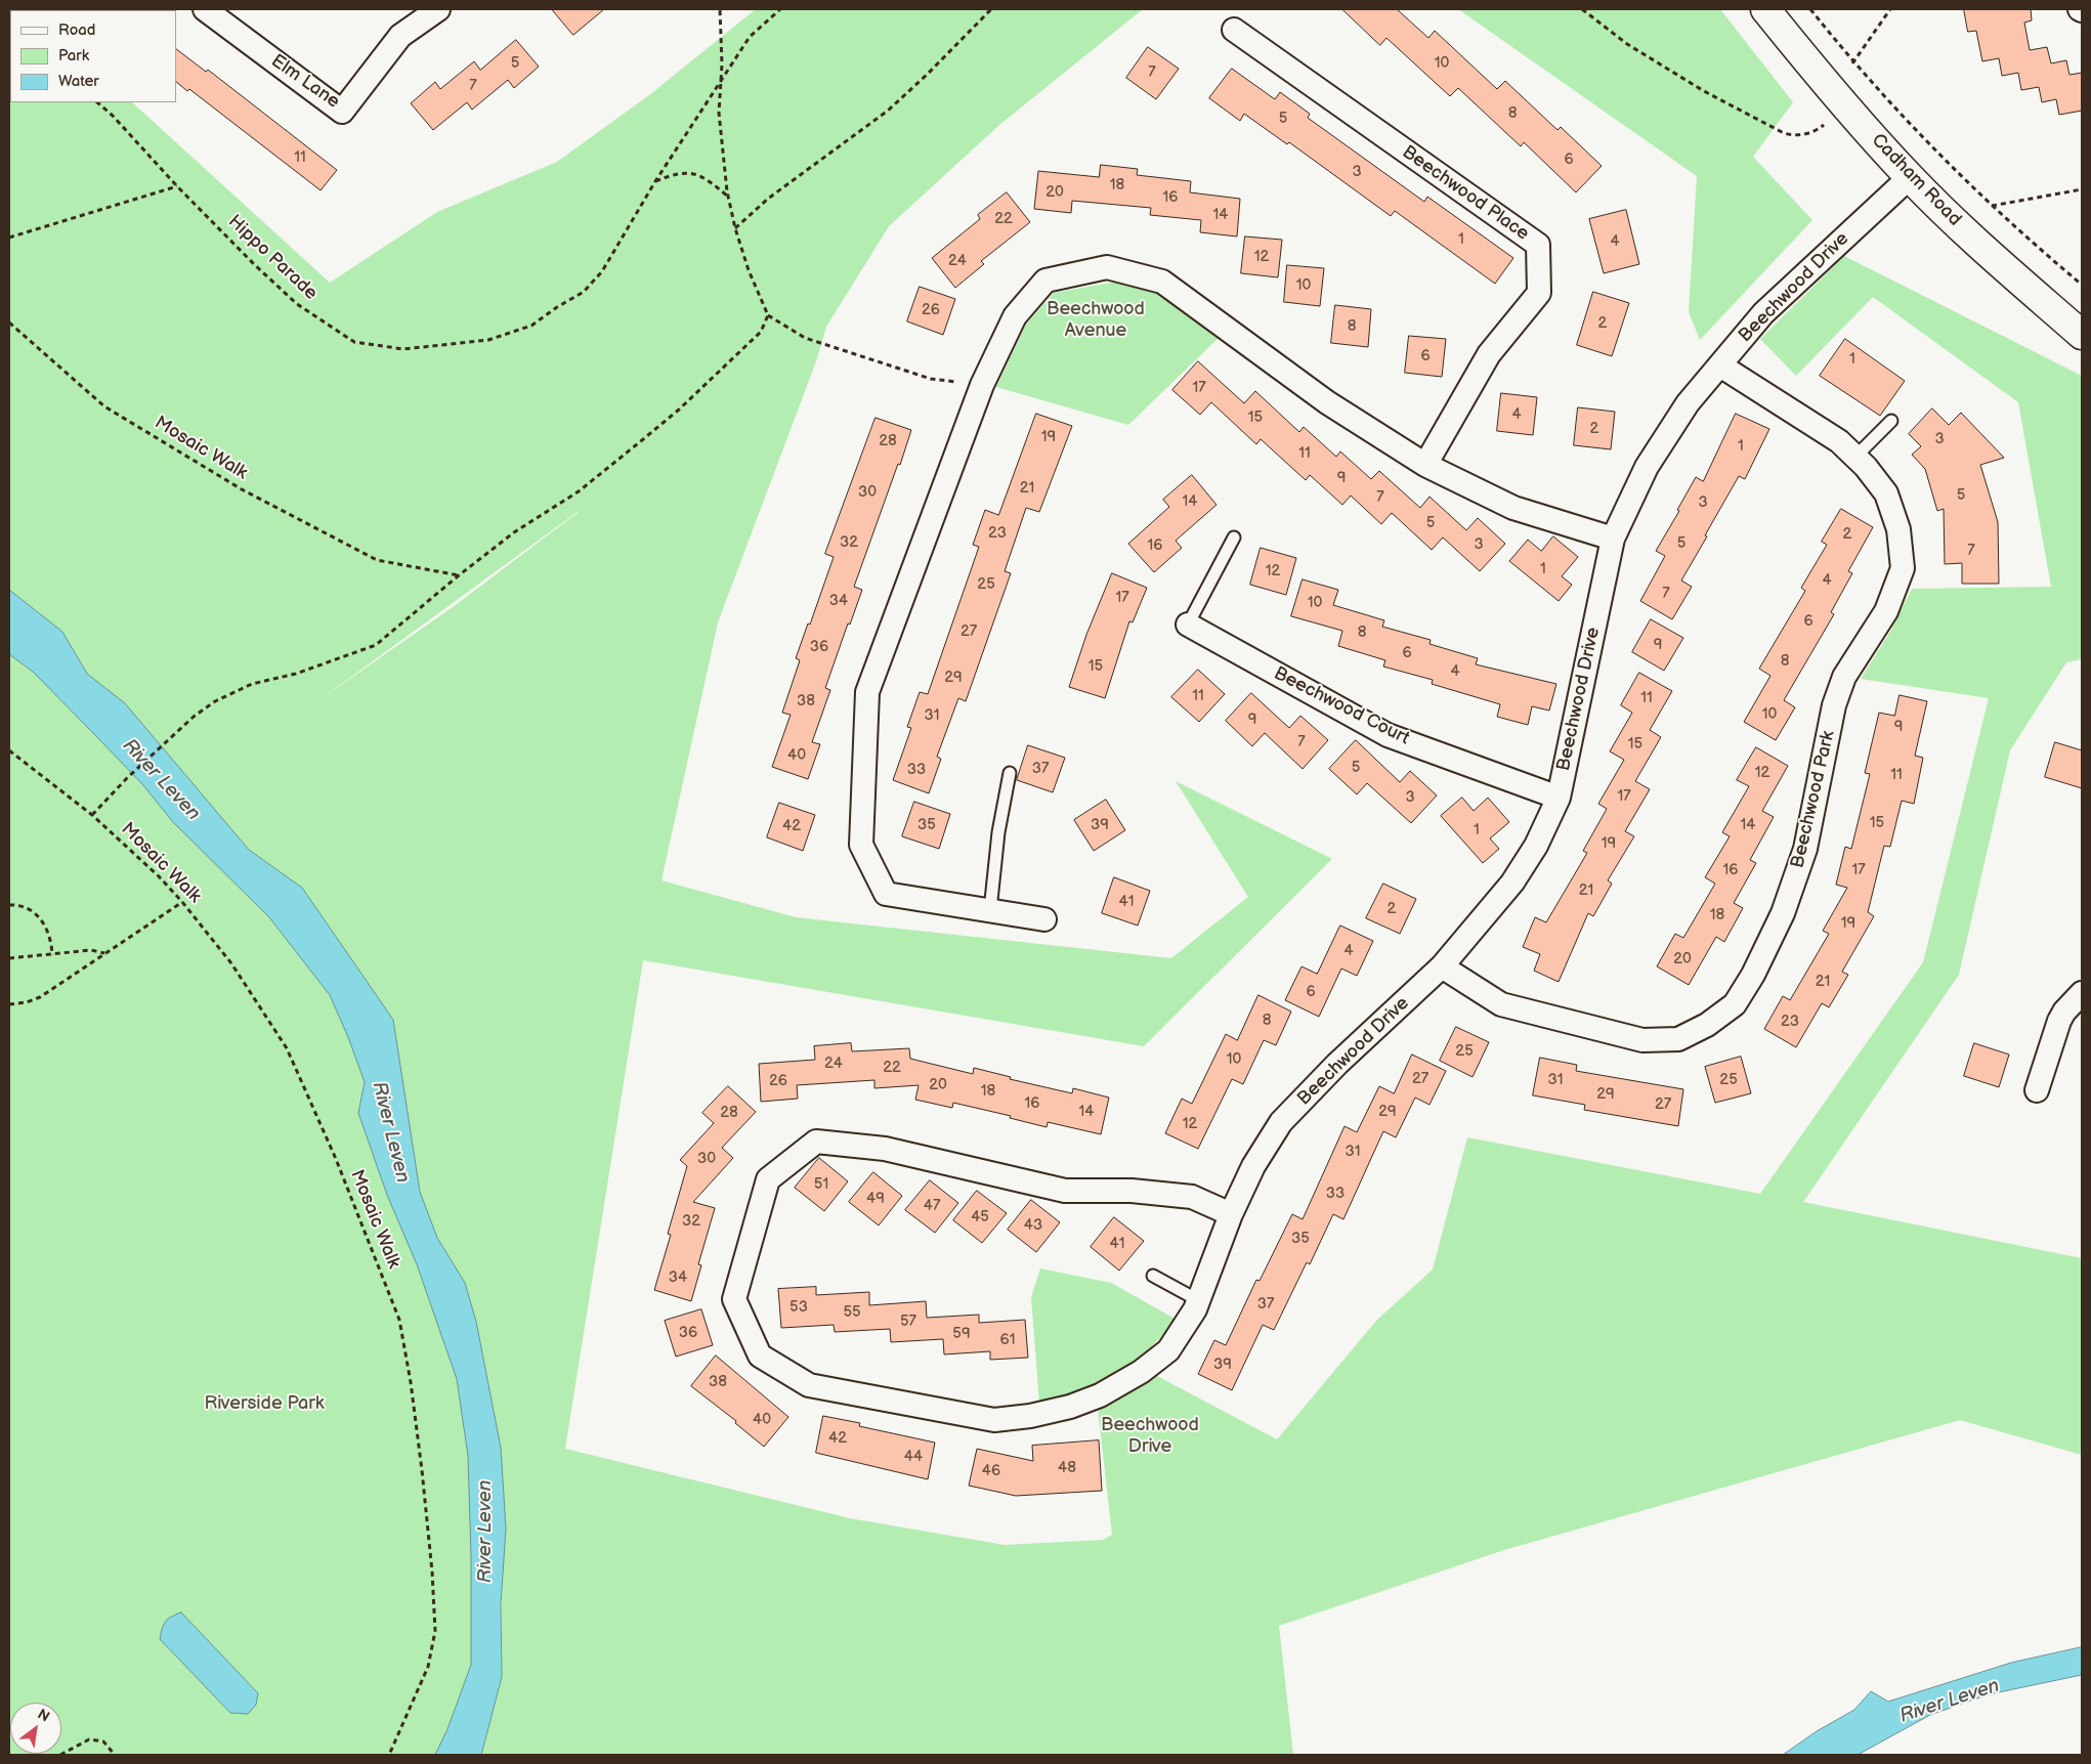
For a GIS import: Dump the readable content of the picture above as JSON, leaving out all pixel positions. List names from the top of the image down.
{
  "streets": {
    "street": [
      "Elm Lane",
      "Cadham Road",
      "Beechwood Place",
      "Beechwood Drive",
      "Beechwood Court",
      "Beechwood Park"
    ],
    "path": ["Hippo Parade", "Mosaic Walk"]
  },
  "crossings": [
    ["Cadham Road", "Beechwood Drive"],
    ["Beechwood Drive", "Beechwood Court"],
    ["Beechwood Drive", "Beechwood Park"]
  ],
  "water": ["River Leven"],
  "parks": ["Beechwood Avenue", "Riverside Park", "Beechwood Drive"],
  "house_numbers": [
    "5",
    "10",
    "7",
    "7",
    "8",
    "5",
    "11",
    "6",
    "3",
    "18",
    "20",
    "16",
    "14",
    "22",
    "1",
    "4",
    "12",
    "24",
    "10",
    "26",
    "2",
    "8",
    "6",
    "1",
    "17",
    "4",
    "15",
    "2",
    "19",
    "3",
    "28",
    "1",
    "11",
    "9",
    "21",
    "30",
    "5",
    "7",
    "14",
    "3",
    "5",
    "23",
    "2",
    "32",
    "5",
    "3",
    "16",
    "7",
    "1",
    "12",
    "4",
    "25",
    "7",
    "17",
    "34",
    "10",
    "6",
    "27",
    "8",
    "9",
    "36",
    "6",
    "8",
    "15",
    "4",
    "29",
    "11",
    "11",
    "38",
    "10",
    "31",
    "9",
    "9",
    "7",
    "15",
    "40",
    "5",
    "37",
    "33",
    "12",
    "11",
    "17",
    "3",
    "15",
    "35",
    "39",
    "14",
    "42",
    "1",
    "19",
    "16",
    "17",
    "21",
    "41",
    "2",
    "18",
    "19",
    "4",
    "20",
    "21",
    "6",
    "8",
    "23",
    "25",
    "10",
    "24",
    "22",
    "27",
    "31",
    "25",
    "26",
    "20",
    "18",
    "29",
    "16",
    "27",
    "14",
    "29",
    "28",
    "12",
    "31",
    "30",
    "51",
    "33",
    "49",
    "47",
    "45",
    "32",
    "43",
    "35",
    "41",
    "34",
    "37",
    "53",
    "55",
    "57",
    "36",
    "59",
    "61",
    "39",
    "38",
    "40",
    "42",
    "44",
    "48",
    "46"
  ],
  "legend": ["Road", "Park", "Water"],
  "north": "top right"
}
